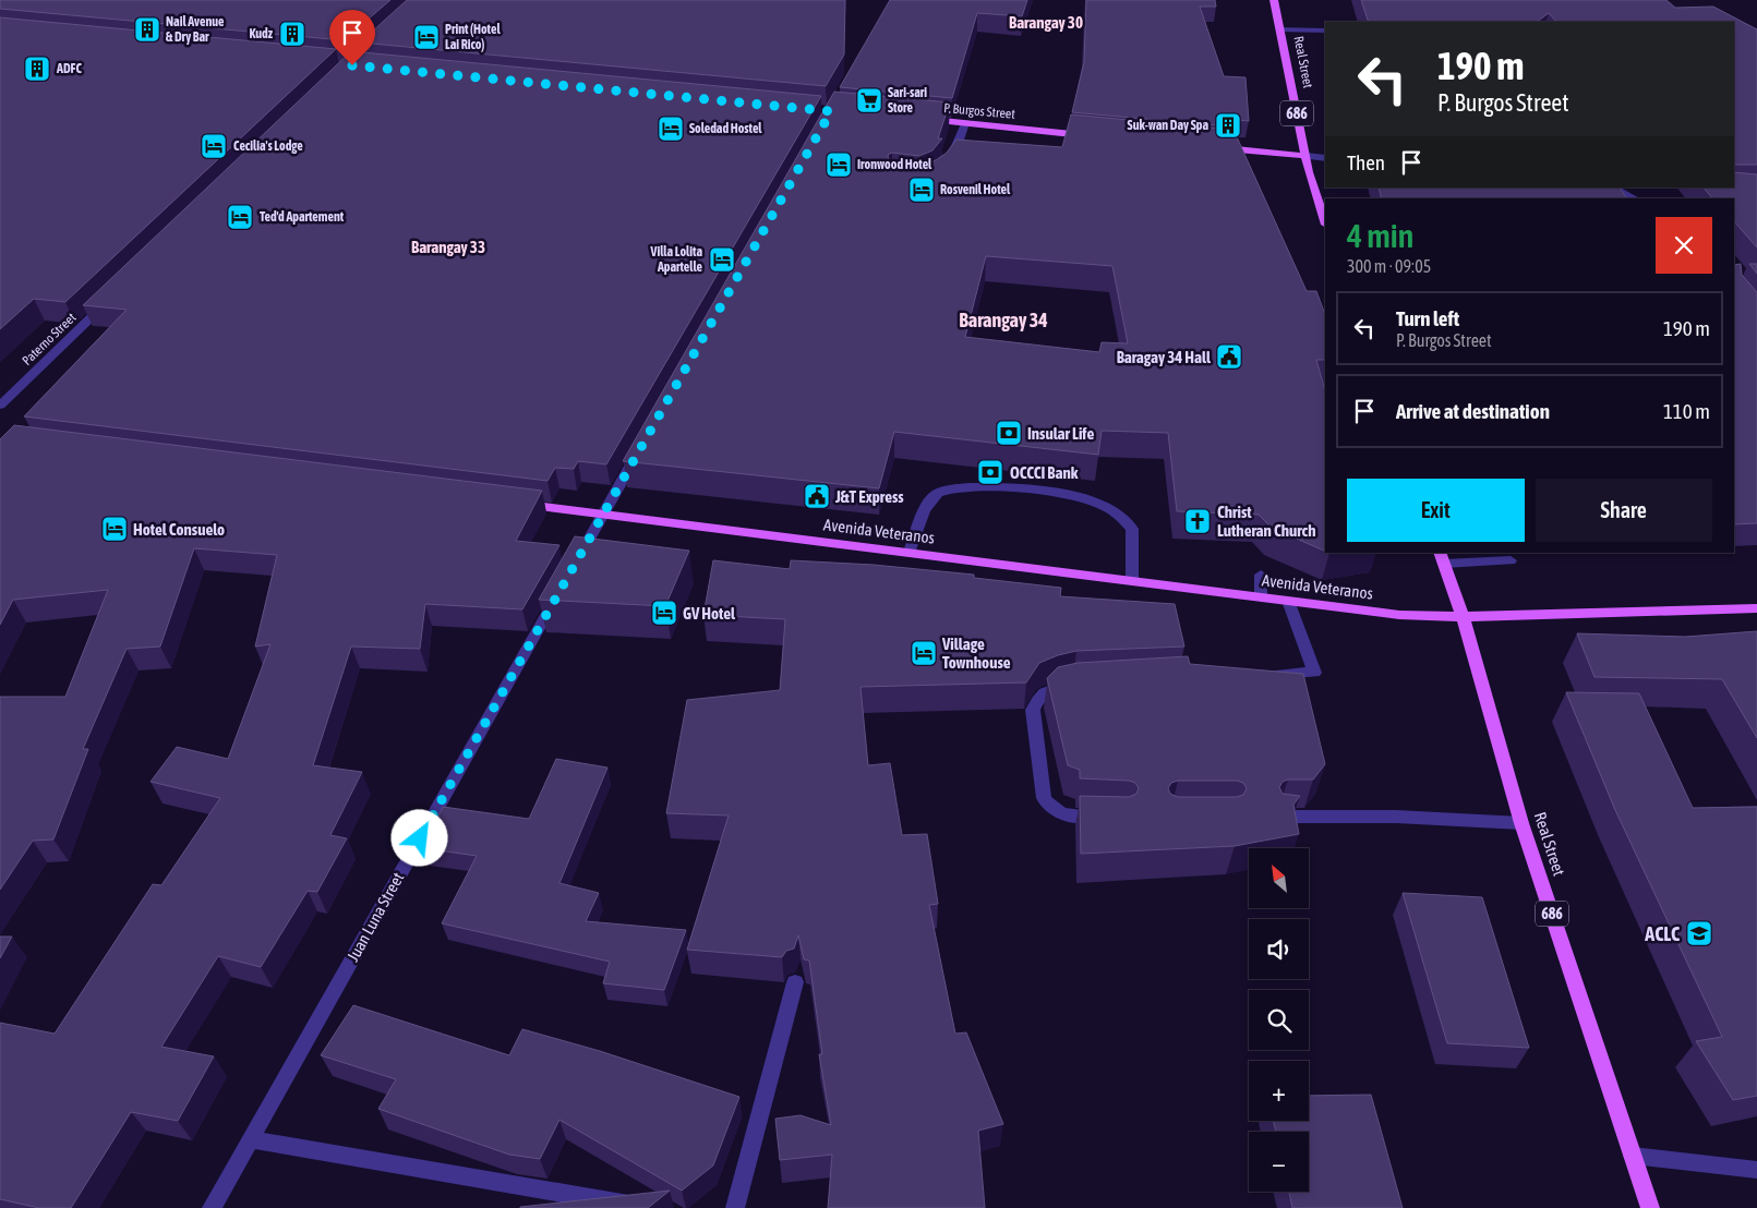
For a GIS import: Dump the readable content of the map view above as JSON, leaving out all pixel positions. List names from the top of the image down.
{
  "streets": {
    "main road": [
      "Real Street",
      "P. Burgos Street",
      "686",
      "Avenida Veteranos"
    ],
    "street": ["Paterno Street", "Juan Luna Street"]
  },
  "crossings": [
    ["Real Street", "Avenida Veteranos"]
  ],
  "districts": ["Barangay 30", "Barangay 33", "Barangay 34"],
  "places": {
    "building": [
      "Nail Avenue & Dry Bar",
      "Kudz",
      "ADFC",
      "Suk-wan Day Spa"
    ],
    "hotel": [
      "Print (Hotel Lai Rico)",
      "Soledad Hostel",
      "Cecilia's Lodge",
      "Ironwood Hotel",
      "Rosvenil Hotel",
      "Ted'd Apartement",
      "Villa Lolita Apartelle",
      "Hotel Consuelo",
      "GV Hotel",
      "Village Townhouse"
    ],
    "supermarket": ["Sari-sari Store"],
    "public building": ["Baragay 34 Hall", "J&T Express"],
    "bank": ["Insular Life", "OCCCI Bank"],
    "church": ["Christ Lutheran Church"],
    "school or university": ["ACLC"]
  },
  "north": "top left",
  "page": {
    "turn": ["190 m", "P. Burgos Street"],
    "then": "Then",
    "heading": ["4 min", "300 m · 09:05"],
    "list": [
      {
        "name": "Turn left",
        "note": "P. Burgos Street",
        "value": "190 m"
      },
      {
        "name": "Arrive at destination",
        "value": "110 m"
      }
    ],
    "buttons": ["Exit", "Share"],
    "map_buttons": ["+", "−"]
  }
}
